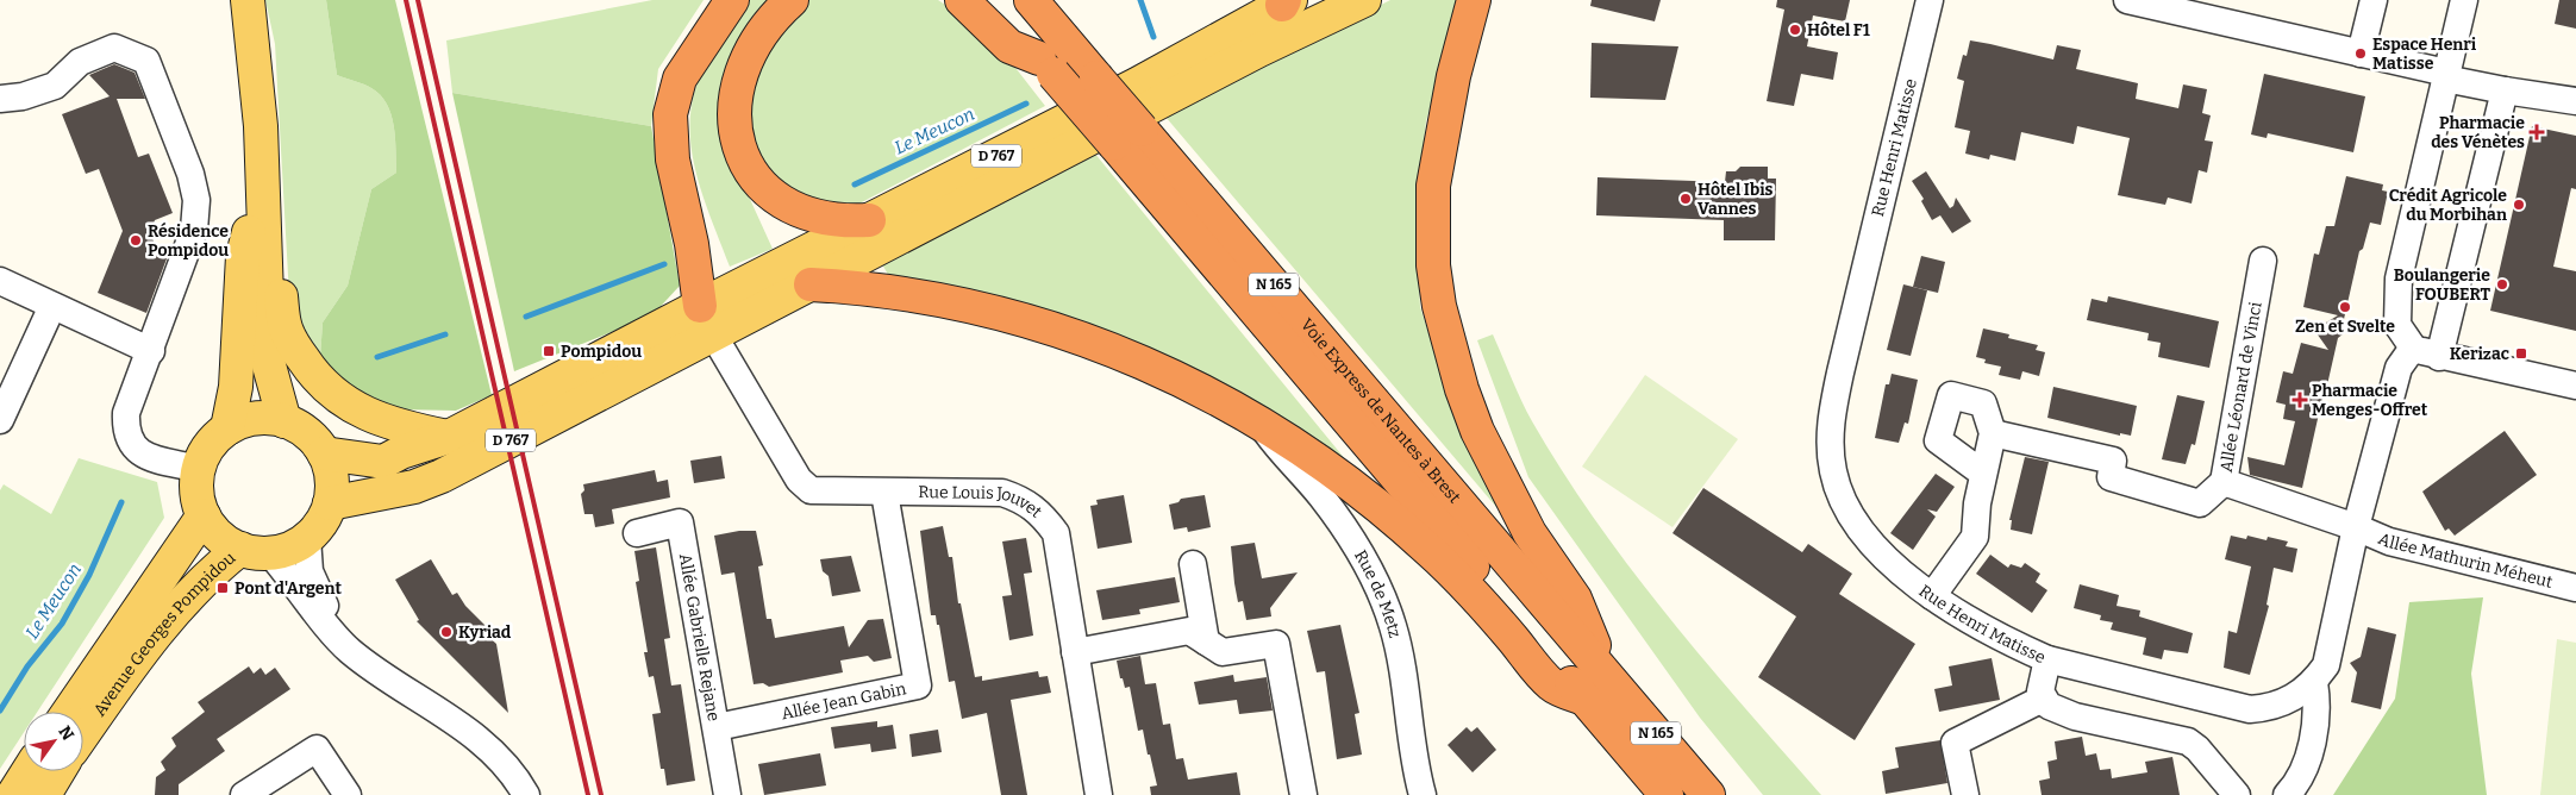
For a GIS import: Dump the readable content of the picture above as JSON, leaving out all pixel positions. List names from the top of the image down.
{
  "streets": {
    "highway": ["N 165", "Voie Express de Nantes à Brest"],
    "main road": ["D 767", "Avenue Georges Pompidou"],
    "street": [
      "Rue Henri Matisse",
      "Allée Léonard de Vinci",
      "Rue Louis Jouvet",
      "Allée Mathurin Méheut",
      "Rue de Metz",
      "Allée Gabrielle Rejane",
      "Allée Jean Gabin"
    ]
  },
  "crossings": [
    ["Rue Henri Matisse", "Allée Léonard de Vinci"],
    ["Rue Henri Matisse", "Allée Mathurin Méheut"],
    ["D 767", "Rue Louis Jouvet"],
    ["D 767", "Avenue Georges Pompidou"],
    ["Allée Léonard de Vinci", "Allée Mathurin Méheut"],
    ["Rue Louis Jouvet", "Allée Jean Gabin"],
    ["Allée Gabrielle Rejane", "Allée Jean Gabin"]
  ],
  "water": ["Le Meucon"],
  "places": {
    "other": [
      "Hôtel F1",
      "Espace Henri Matisse",
      "Hôtel Ibis Vannes",
      "Crédit Agricole du Morbihan",
      "Résidence Pompidou",
      "Boulangerie FOUBERT",
      "Zen et Svelte",
      "Kyriad"
    ],
    "health": ["Pharmacie des Vénètes", "Pharmacie Menges-Offret"],
    "transit": ["Pompidou", "Kerizac", "Pont d'Argent"]
  },
  "north": "top right"
}
